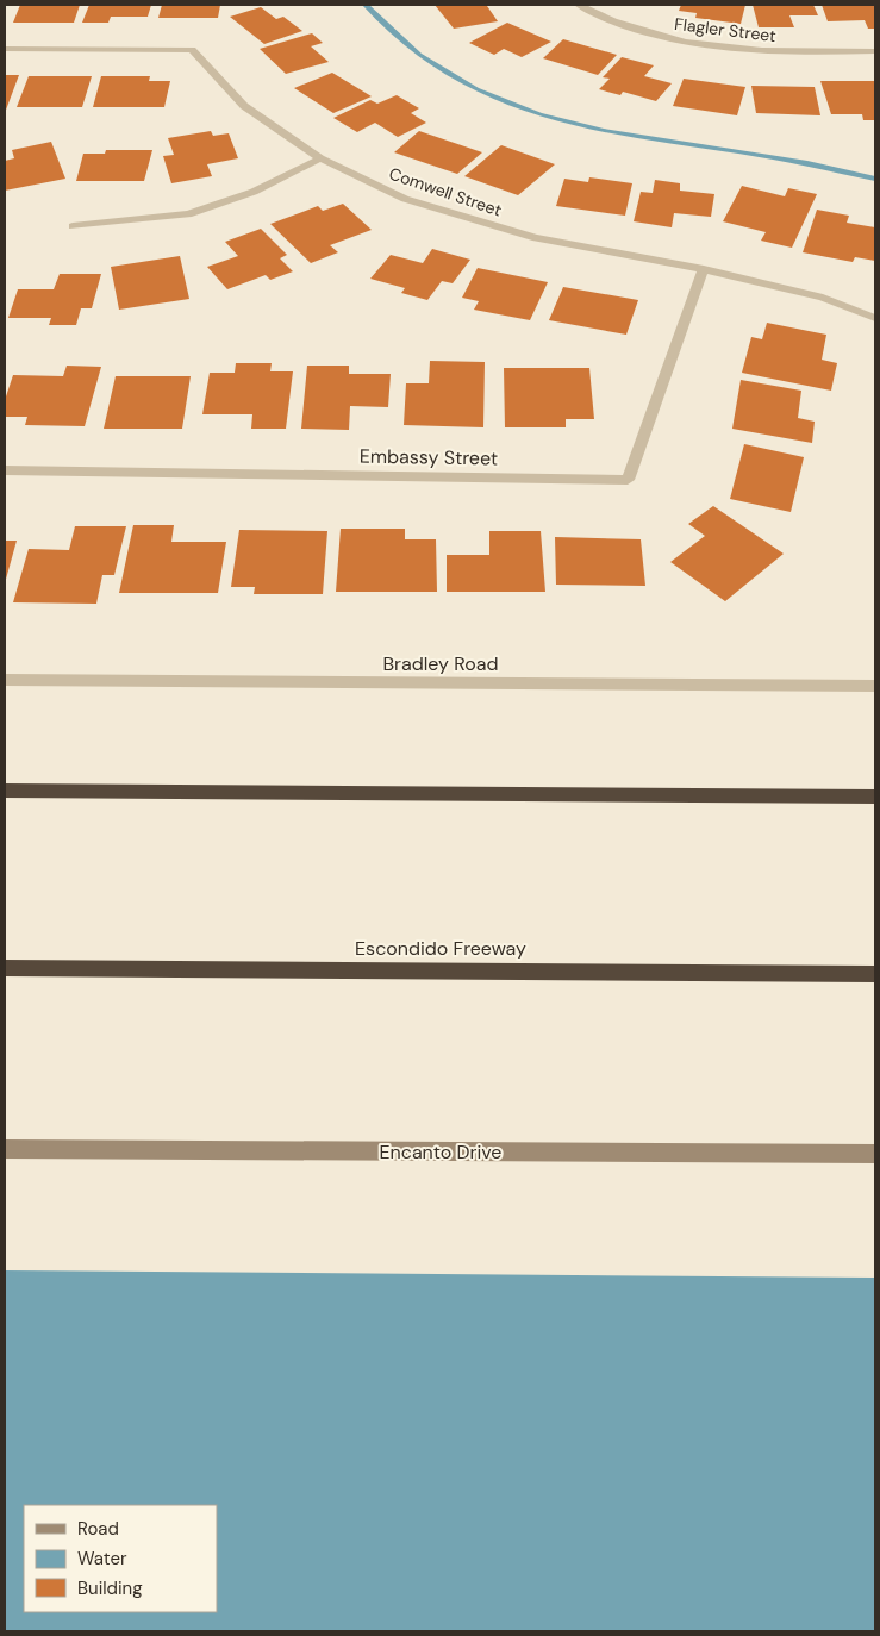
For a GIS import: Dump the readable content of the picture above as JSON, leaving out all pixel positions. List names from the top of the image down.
{
  "streets": {
    "highway": ["Escondido Freeway"],
    "main road": ["Encanto Drive"],
    "street": [
      "Flagler Street",
      "Comwell Street",
      "Embassy Street",
      "Bradley Road"
    ]
  },
  "crossings": [
    ["Comwell Street", "Embassy Street"]
  ],
  "legend": ["Road", "Water", "Building"]
}
